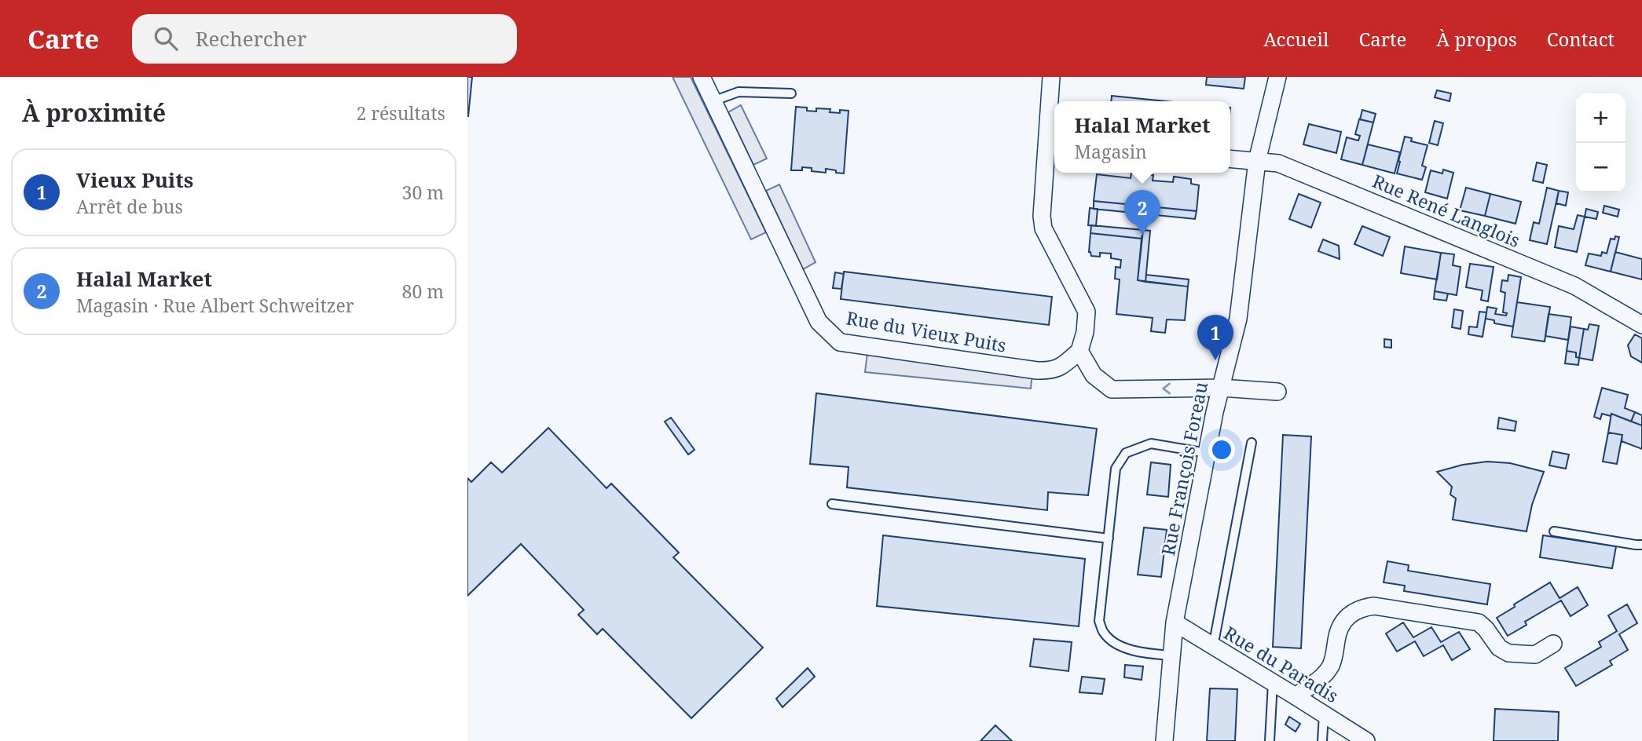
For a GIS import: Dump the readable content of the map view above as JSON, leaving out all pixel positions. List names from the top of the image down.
{
  "streets": {
    "street": [
      "Rue René Langlois",
      "Rue du Vieux Puits",
      "Rue François Foreau",
      "Rue du Paradis"
    ]
  },
  "crossings": [
    ["Rue René Langlois", "Rue François Foreau"],
    ["Rue François Foreau", "Rue du Paradis"]
  ],
  "page": {
    "header": "Carte",
    "search": "Rechercher",
    "nav": [
      "Accueil",
      "Carte",
      "À propos",
      "Contact"
    ],
    "heading": ["À proximité", "2 résultats"],
    "map_buttons": ["+", "−"],
    "popup": ["Halal Market", "Magasin"],
    "list": [
      {
        "mark": "1",
        "name": "Vieux Puits",
        "note": "Arrêt de bus",
        "value": "30 m"
      },
      {
        "mark": "2",
        "name": "Halal Market",
        "note": "Magasin · Rue Albert Schweitzer",
        "value": "80 m"
      }
    ],
    "pins": ["2", "1"]
  }
}
